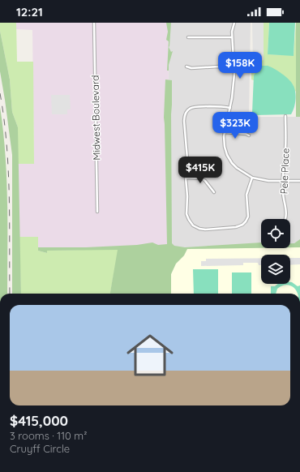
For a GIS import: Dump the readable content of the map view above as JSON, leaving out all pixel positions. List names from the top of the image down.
{
  "streets": {
    "street": ["Midwest Boulevard", "Pele Place"]
  },
  "page": {
    "status": "12:21",
    "price": ["$158K", "$323K", "$415K"],
    "list": [
      {
        "name": "$415,000",
        "note": "3 rooms · 110 m² · Cruyff Circle"
      }
    ]
  }
}
